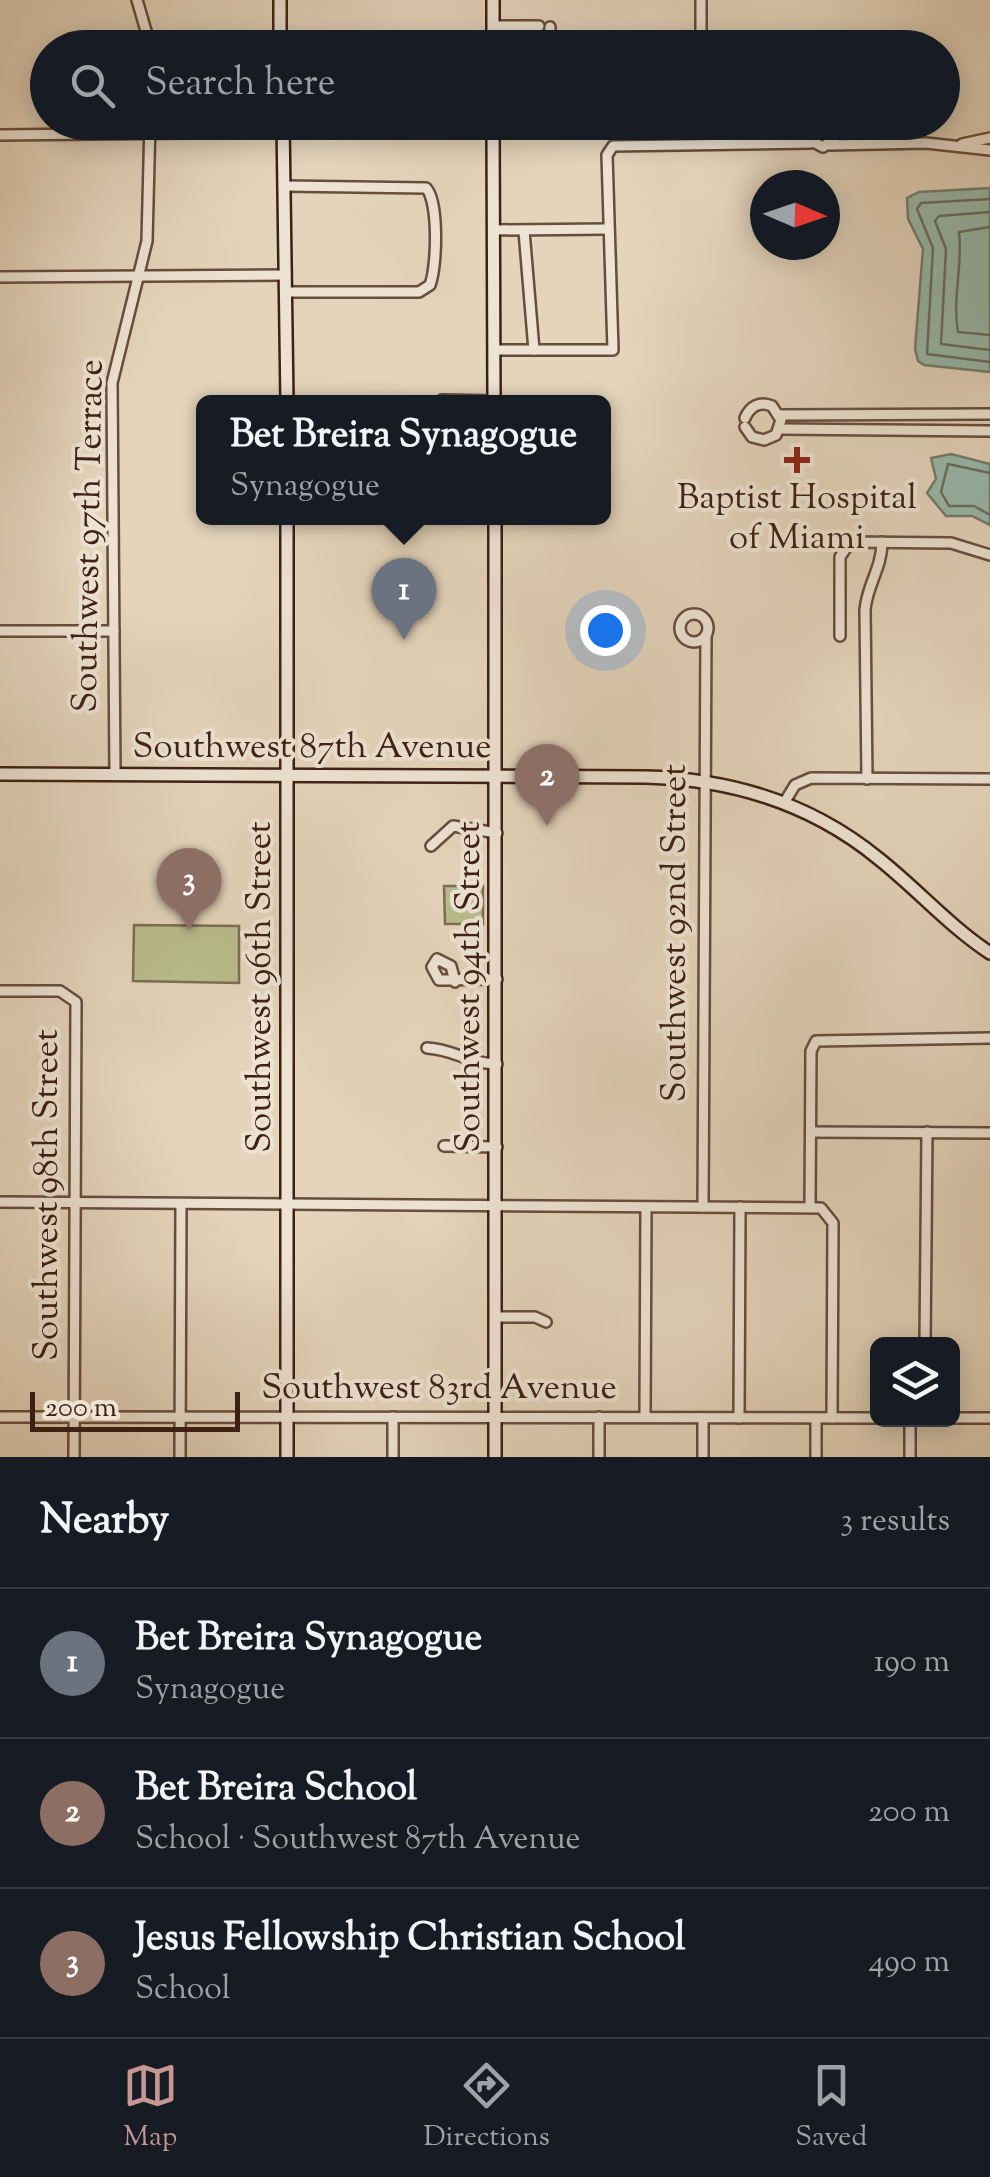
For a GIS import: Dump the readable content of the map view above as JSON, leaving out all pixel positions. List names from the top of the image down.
{
  "streets": {
    "street": [
      "Southwest 97th Terrace",
      "Southwest 87th Avenue",
      "Southwest 92nd Street",
      "Southwest 96th Street",
      "Southwest 94th Street",
      "Southwest 98th Street",
      "Southwest 83rd Avenue"
    ]
  },
  "crossings": [
    ["Southwest 97th Terrace", "Southwest 87th Avenue"],
    ["Southwest 87th Avenue", "Southwest 92nd Street"],
    ["Southwest 87th Avenue", "Southwest 96th Street"],
    ["Southwest 87th Avenue", "Southwest 94th Street"],
    ["Southwest 96th Street", "Southwest 83rd Avenue"],
    ["Southwest 94th Street", "Southwest 83rd Avenue"],
    ["Southwest 98th Street", "Southwest 83rd Avenue"]
  ],
  "places": {
    "health": ["Baptist Hospital of Miami"]
  },
  "scale_bar": "200 m",
  "north": "right",
  "page": {
    "search": "Search here",
    "popup": ["Bet Breira Synagogue", "Synagogue"],
    "pins": ["1", "2", "3"],
    "scale": "200 m",
    "heading": ["Nearby", "3 results"],
    "list": [
      {
        "mark": "1",
        "name": "Bet Breira Synagogue",
        "note": "Synagogue",
        "value": "190 m"
      },
      {
        "mark": "2",
        "name": "Bet Breira School",
        "note": "School · Southwest 87th Avenue",
        "value": "200 m"
      },
      {
        "mark": "3",
        "name": "Jesus Fellowship Christian School",
        "note": "School",
        "value": "490 m"
      }
    ],
    "nav": ["Map", "Directions", "Saved"]
  }
}
